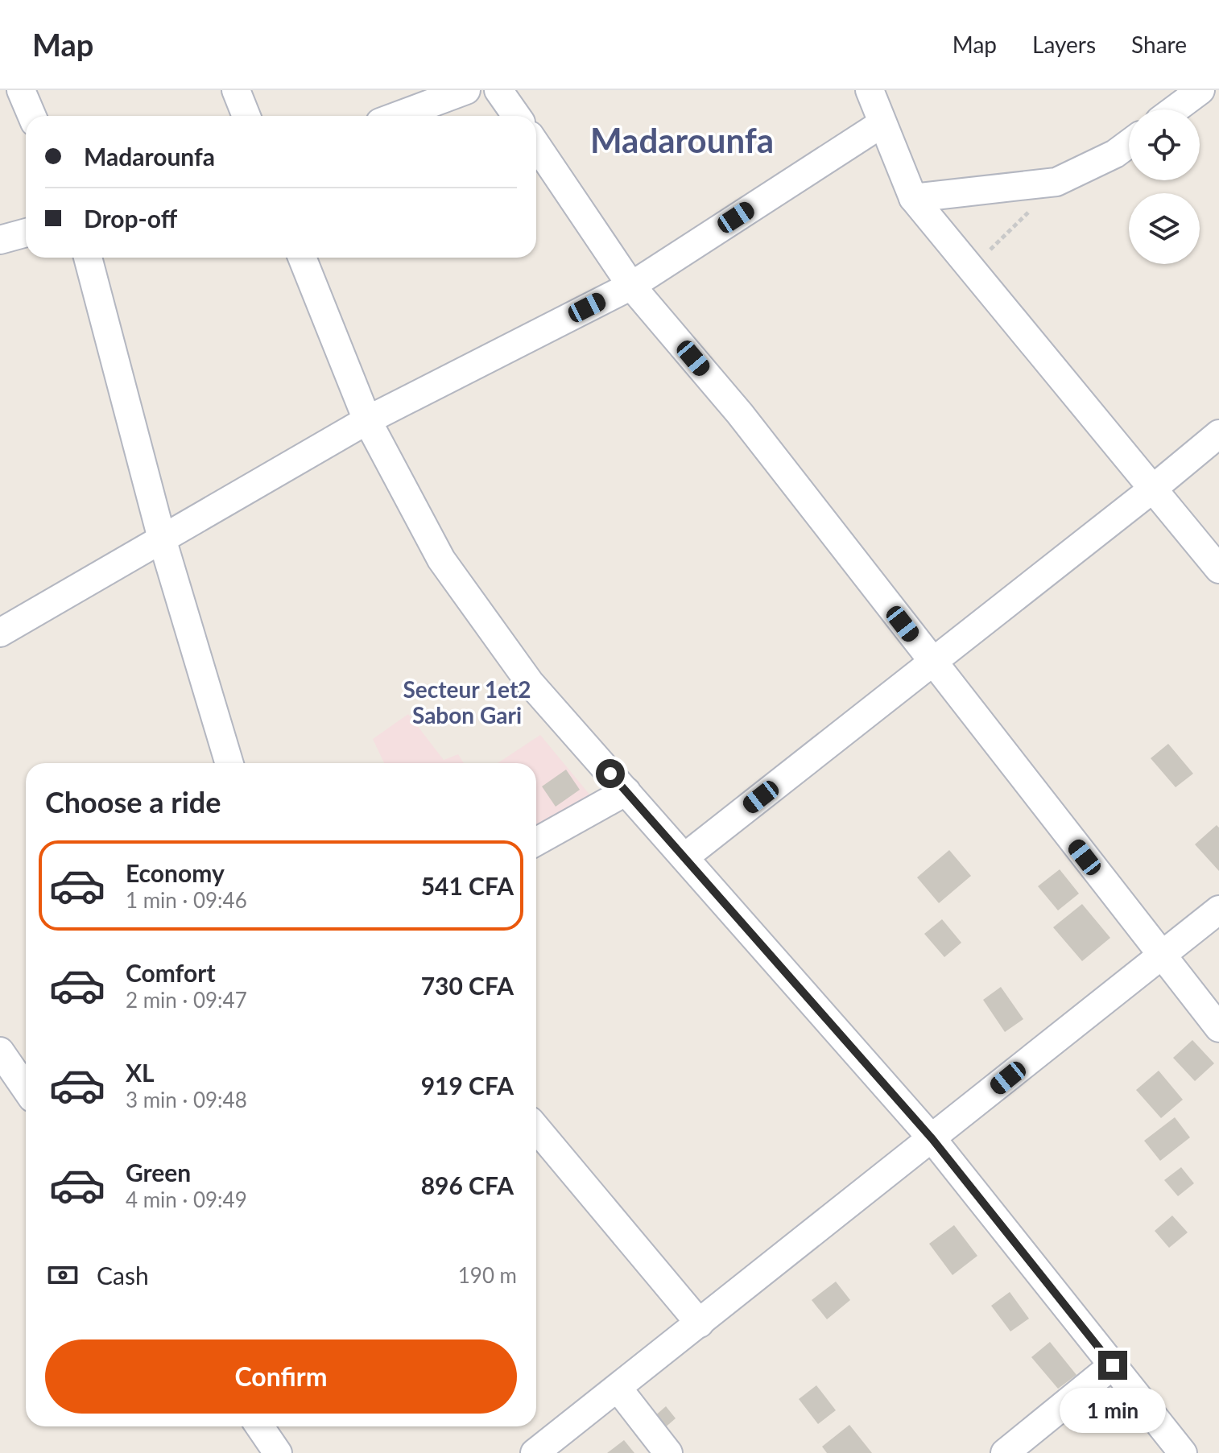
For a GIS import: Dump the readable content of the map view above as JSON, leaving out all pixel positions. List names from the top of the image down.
{
  "districts": ["Madarounfa", "Secteur 1et2 Sabon Gari"],
  "page": {
    "header": "Map",
    "nav": ["Map", "Layers", "Share"],
    "banner": ["Madarounfa", "Drop-off"],
    "heading": "Choose a ride",
    "list": [
      {
        "name": "Economy",
        "note": "1 min · 09:46",
        "value": "541 CFA"
      },
      {
        "name": "Comfort",
        "note": "2 min · 09:47",
        "value": "730 CFA"
      },
      {
        "name": "XL",
        "note": "3 min · 09:48",
        "value": "919 CFA"
      },
      {
        "name": "Green",
        "note": "4 min · 09:49",
        "value": "896 CFA"
      }
    ],
    "pay": ["Cash", "190 m"],
    "buttons": "Confirm",
    "bubble": "1 min"
  }
}
